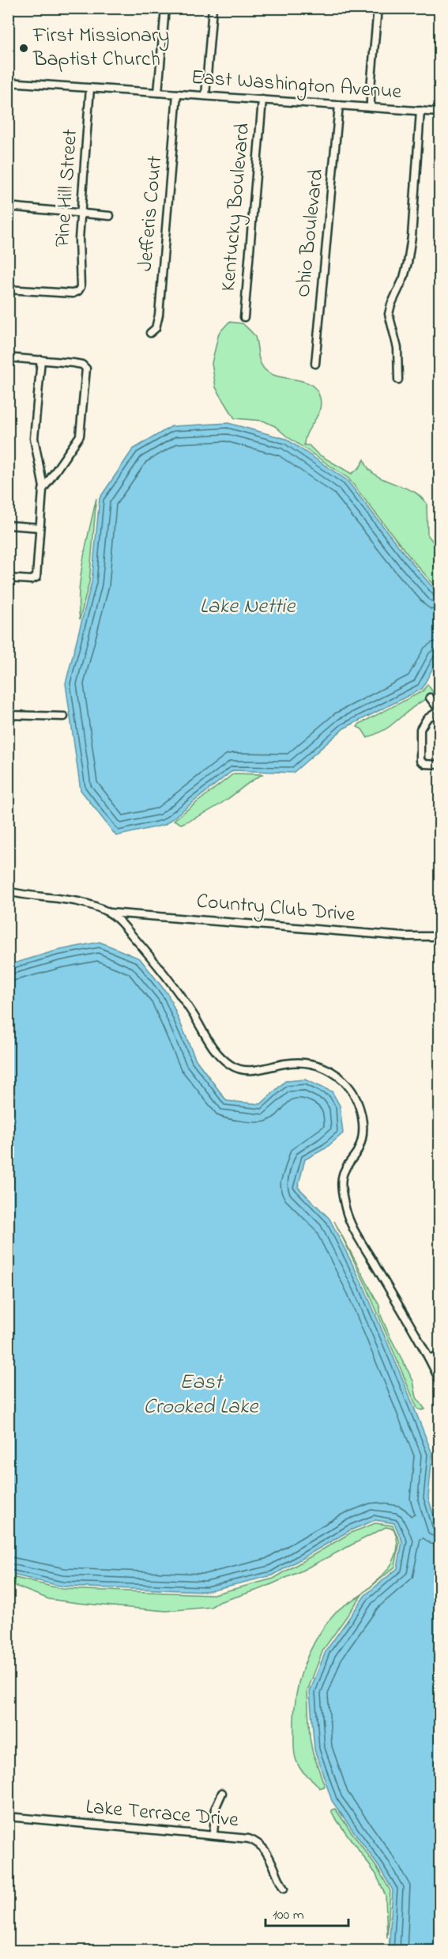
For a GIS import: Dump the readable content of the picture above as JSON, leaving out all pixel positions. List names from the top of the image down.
{
  "streets": {
    "street": [
      "East Washington Avenue",
      "Pine Hill Street",
      "Kentucky Boulevard",
      "Jefferis Court",
      "Ohio Boulevard",
      "Country Club Drive",
      "Lake Terrace Drive"
    ]
  },
  "crossings": [
    ["East Washington Avenue", "Pine Hill Street"],
    ["East Washington Avenue", "Kentucky Boulevard"],
    ["East Washington Avenue", "Jefferis Court"],
    ["East Washington Avenue", "Ohio Boulevard"]
  ],
  "water": ["Lake Nettie", "East Crooked Lake"],
  "places": ["First Missionary Baptist Church"],
  "scale_bar": "100 m"
}
